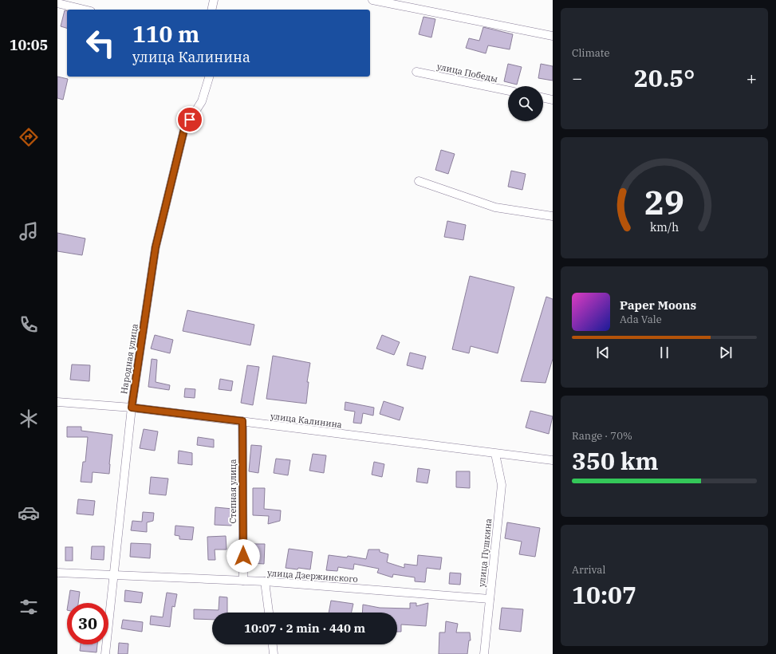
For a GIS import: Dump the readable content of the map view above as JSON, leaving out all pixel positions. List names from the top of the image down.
{
  "streets": {
    "street": [
      "улица Победы",
      "Народная улица",
      "улица Калинина",
      "Степная улица",
      "улица Пушкина",
      "улица Дзержинского"
    ]
  },
  "crossings": [
    ["Народная улица", "улица Калинина"],
    ["Народная улица", "улица Дзержинского"],
    ["улица Калинина", "Степная улица"],
    ["улица Калинина", "улица Пушкина"],
    ["Степная улица", "улица Дзержинского"],
    ["улица Пушкина", "улица Дзержинского"]
  ],
  "page": {
    "tabs": "10:05",
    "tile": [
      "Climate",
      ["Range · 70%", "350 km"],
      ["Arrival", "10:07"]
    ],
    "turn": ["110 m", "улица Калинина"],
    "heat": ["−", "20.5°", "+"],
    "song": ["Paper Moons", "Ada Vale"],
    "limit": "30",
    "trip": "10:07 · 2 min · 440 m",
    "gauge": ["29", "km/h"]
  }
}
